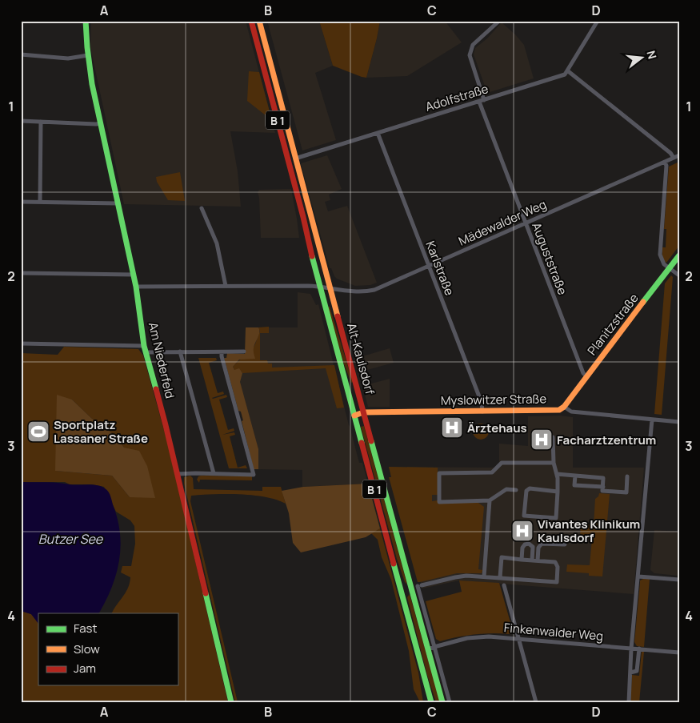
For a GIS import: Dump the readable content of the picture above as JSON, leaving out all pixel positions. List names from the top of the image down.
{
  "streets": {
    "main road": [
      "B 1",
      "Planitzstraße",
      "Alt-Kaulsdorf",
      "Am Niederfeld",
      "Myslowitzer Straße"
    ],
    "street": [
      "Adolfstraße",
      "Mädewalder Weg",
      "Auguststraße",
      "Karlstraße",
      "Finkenwalder Weg"
    ]
  },
  "crossings": [
    ["Adolfstraße", "Auguststraße"],
    ["Adolfstraße", "Karlstraße"],
    ["Adolfstraße", "Alt-Kaulsdorf"],
    ["Mädewalder Weg", "Auguststraße"],
    ["Mädewalder Weg", "Karlstraße"],
    ["Mädewalder Weg", "Alt-Kaulsdorf"],
    ["Mädewalder Weg", "Am Niederfeld"],
    ["Auguststraße", "Planitzstraße"],
    ["Karlstraße", "Myslowitzer Straße"],
    ["Planitzstraße", "Myslowitzer Straße"],
    ["Alt-Kaulsdorf", "Myslowitzer Straße"],
    ["Alt-Kaulsdorf", "Finkenwalder Weg"]
  ],
  "water": ["Butzer See"],
  "places": {
    "hospital": ["Ärztehaus", "Facharztzentrum", "Vivantes Klinikum Kaulsdorf"],
    "sports": ["Sportplatz Lassaner Straße"]
  },
  "legend": ["Fast", "Slow", "Jam"],
  "north": "right",
  "grid": {
    "columns": [
      "A",
      "B",
      "C",
      "D"
    ],
    "rows": [
      "1",
      "2",
      "3",
      "4"
    ]
  }
}
